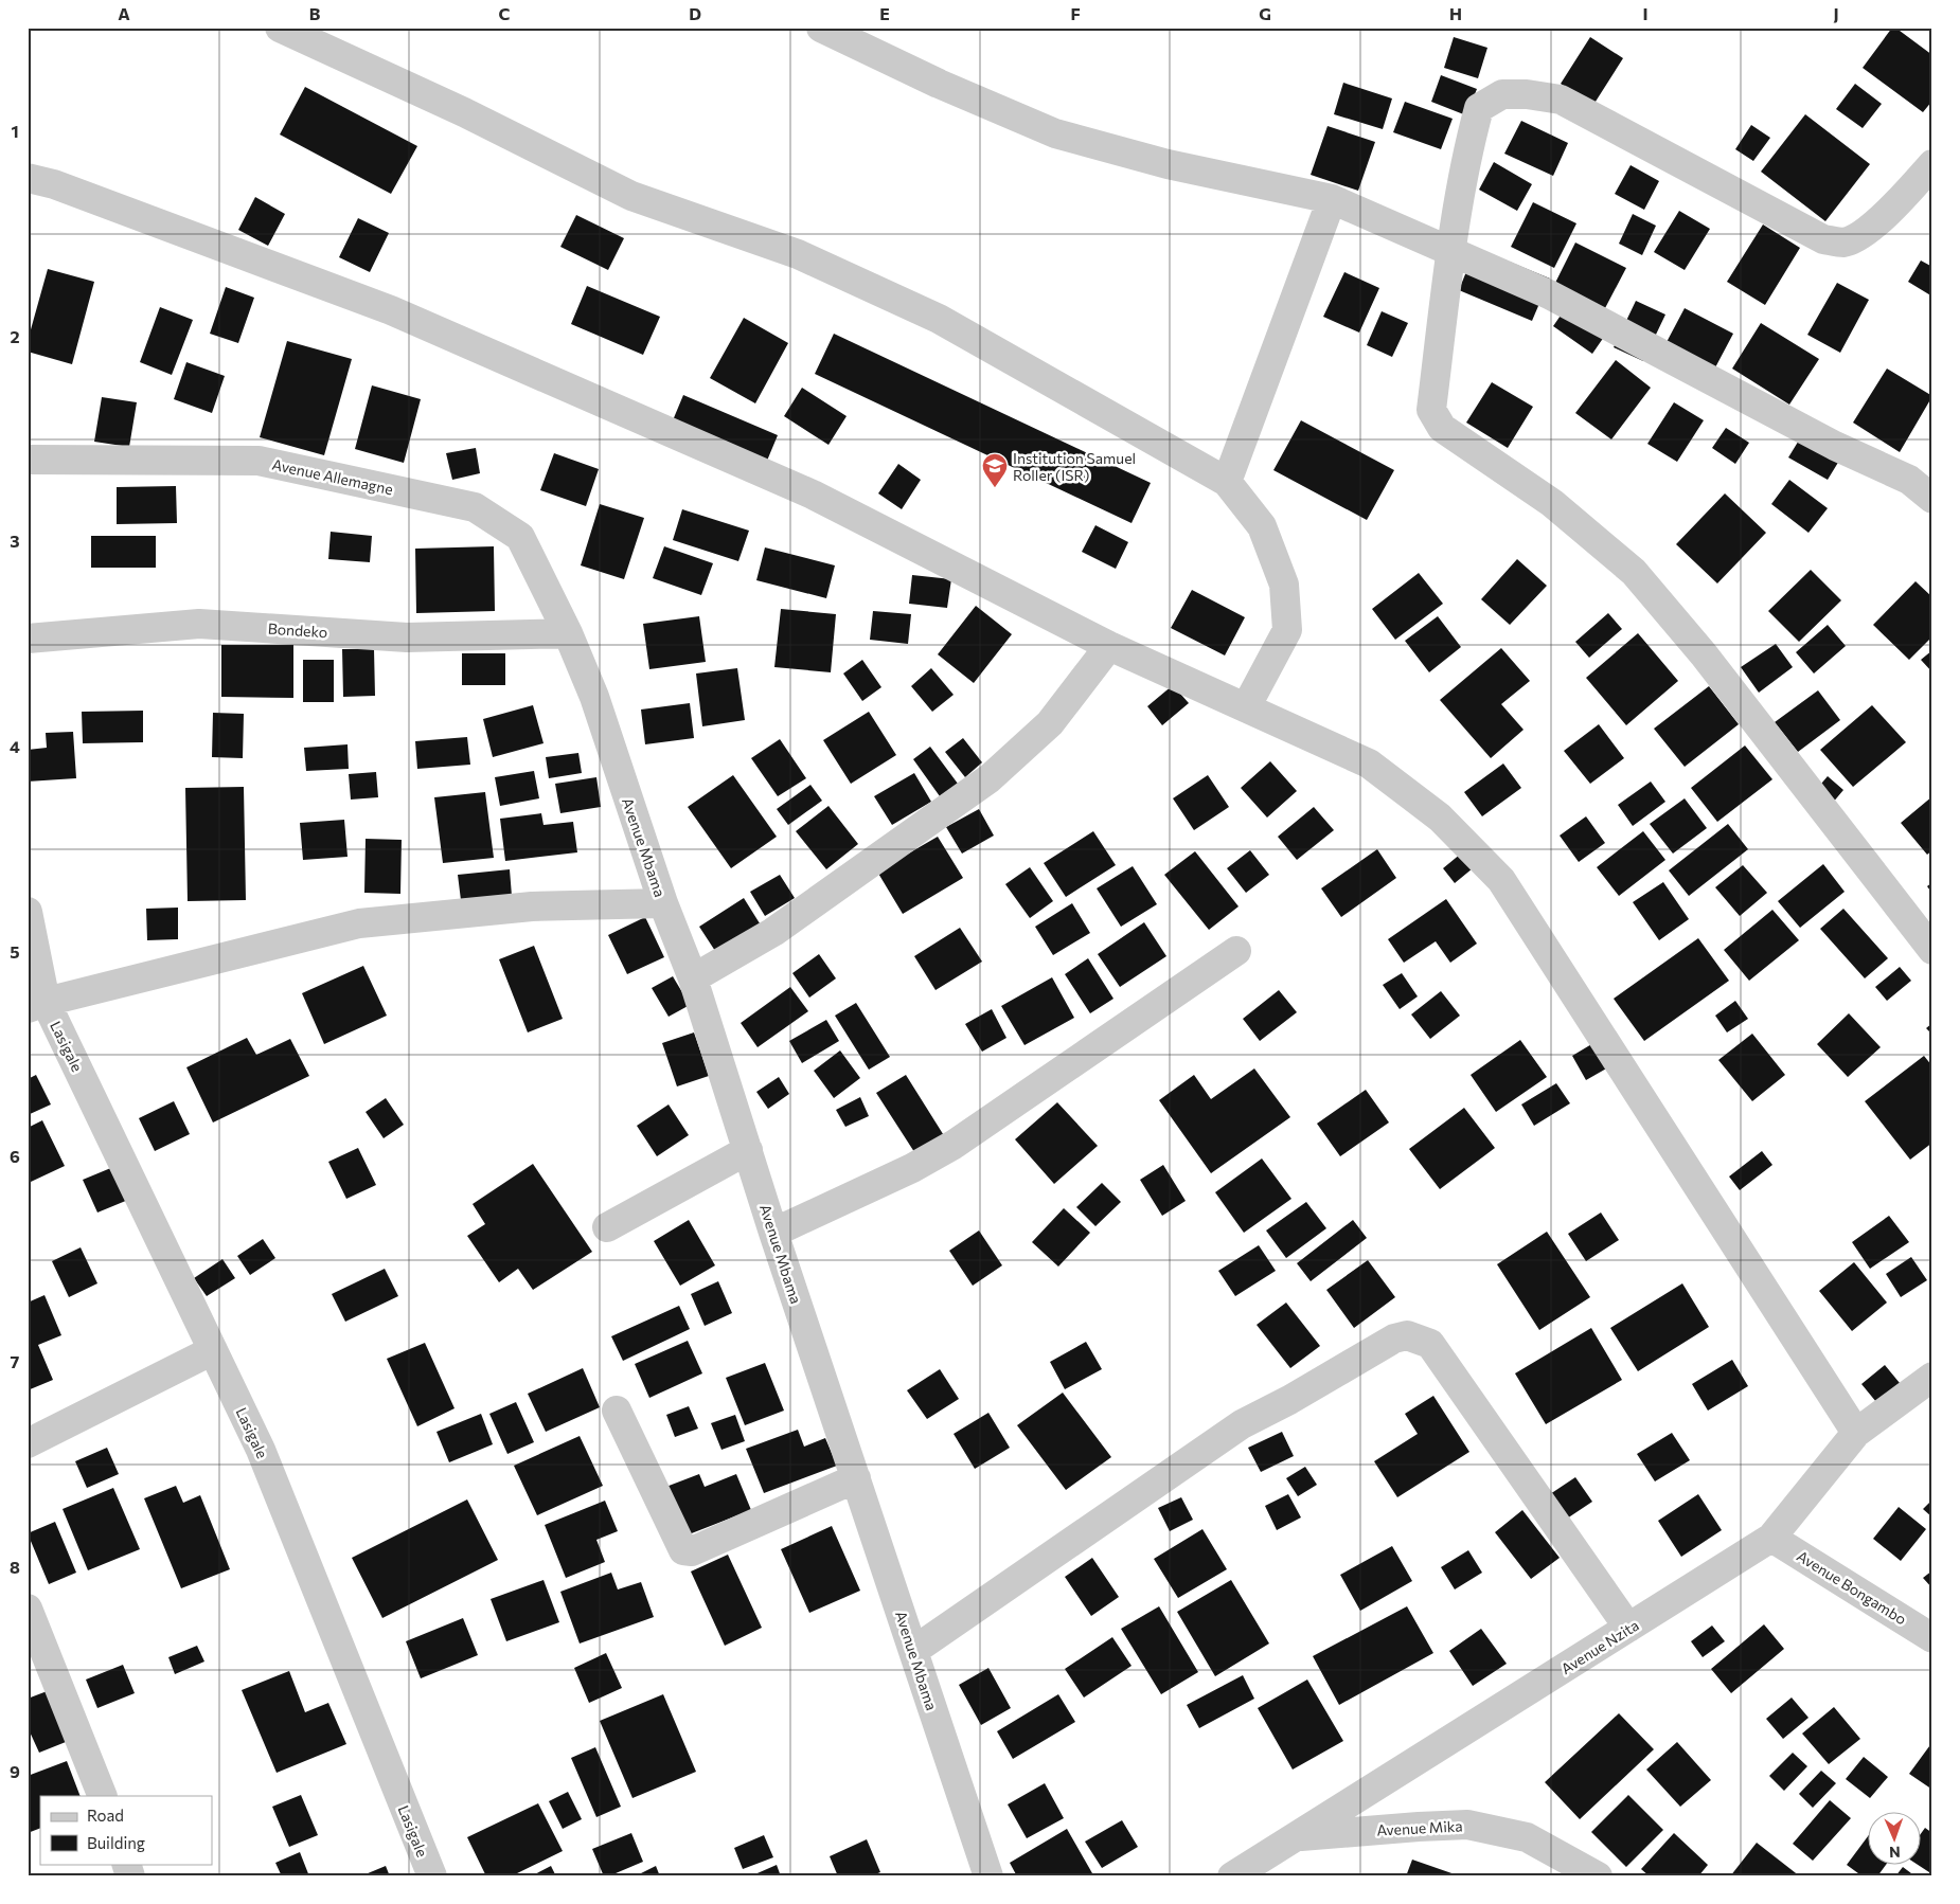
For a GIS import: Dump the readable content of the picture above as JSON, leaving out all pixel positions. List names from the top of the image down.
{
  "streets": {
    "street": [
      "Avenue Allemagne",
      "Bondeko",
      "Avenue Mbama",
      "Lasigale",
      "Avenue Bongambo",
      "Avenue Nzita",
      "Avenue Mika"
    ]
  },
  "crossings": [
    ["Avenue Allemagne", "Bondeko"],
    ["Avenue Allemagne", "Avenue Mbama"],
    ["Bondeko", "Avenue Mbama"],
    ["Avenue Bongambo", "Avenue Nzita"],
    ["Avenue Nzita", "Avenue Mika"]
  ],
  "places": {
    "school or university": ["Institution Samuel Roller (ISR)"]
  },
  "legend": ["Road", "Building"],
  "north": "bottom",
  "grid": {
    "columns": [
      "A",
      "B",
      "C",
      "D",
      "E",
      "F",
      "G",
      "H",
      "I",
      "J"
    ],
    "rows": [
      "1",
      "2",
      "3",
      "4",
      "5",
      "6",
      "7",
      "8",
      "9"
    ]
  }
}
